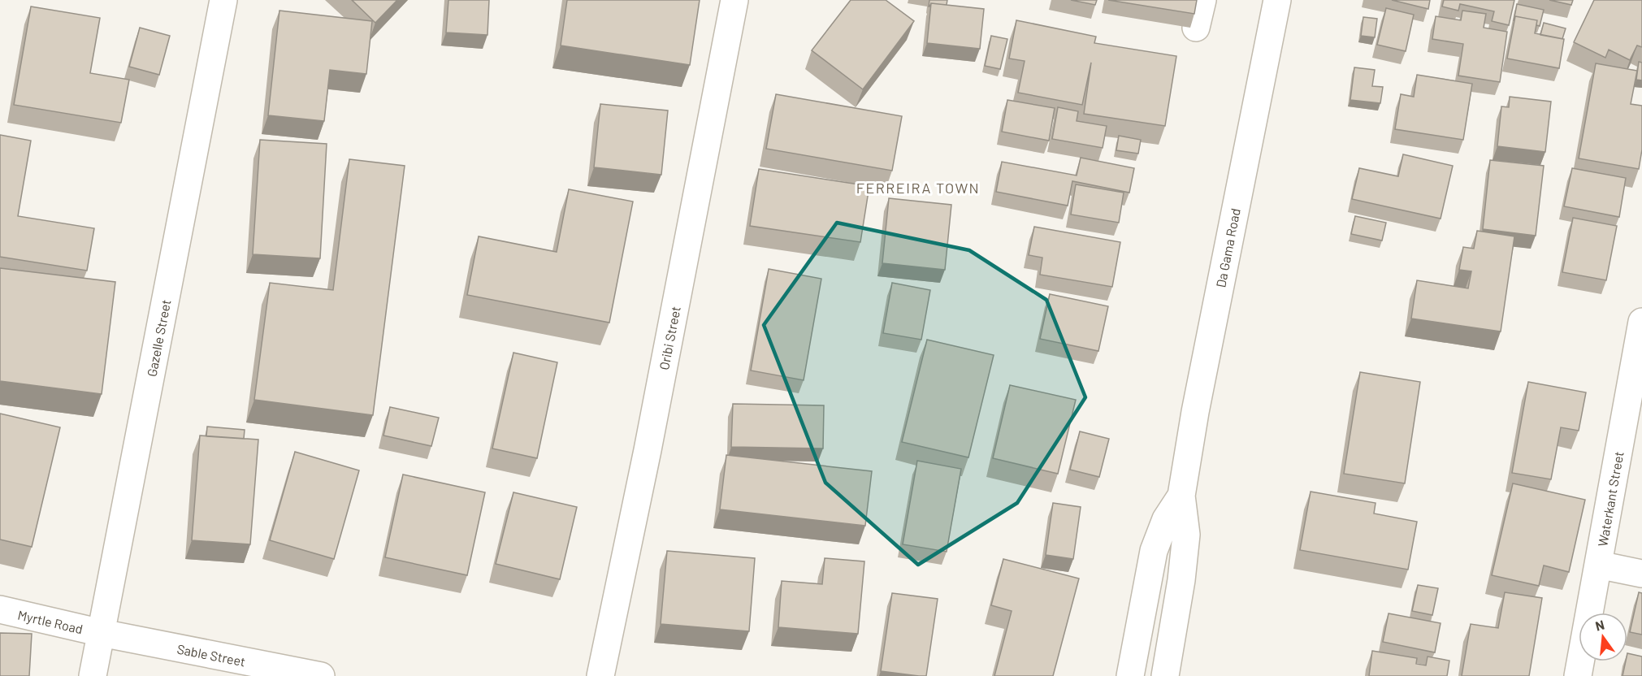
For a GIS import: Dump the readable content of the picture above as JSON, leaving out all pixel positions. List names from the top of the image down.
{
  "streets": {
    "street": [
      "Da Gama Road",
      "Gazelle Street",
      "Oribi Street",
      "Waterkant Street",
      "Myrtle Road",
      "Sable Street"
    ]
  },
  "crossings": [
    ["Gazelle Street", "Myrtle Road"],
    ["Gazelle Street", "Sable Street"],
    ["Myrtle Road", "Sable Street"]
  ],
  "districts": ["FERREIRA TOWN"],
  "north": "top"
}
